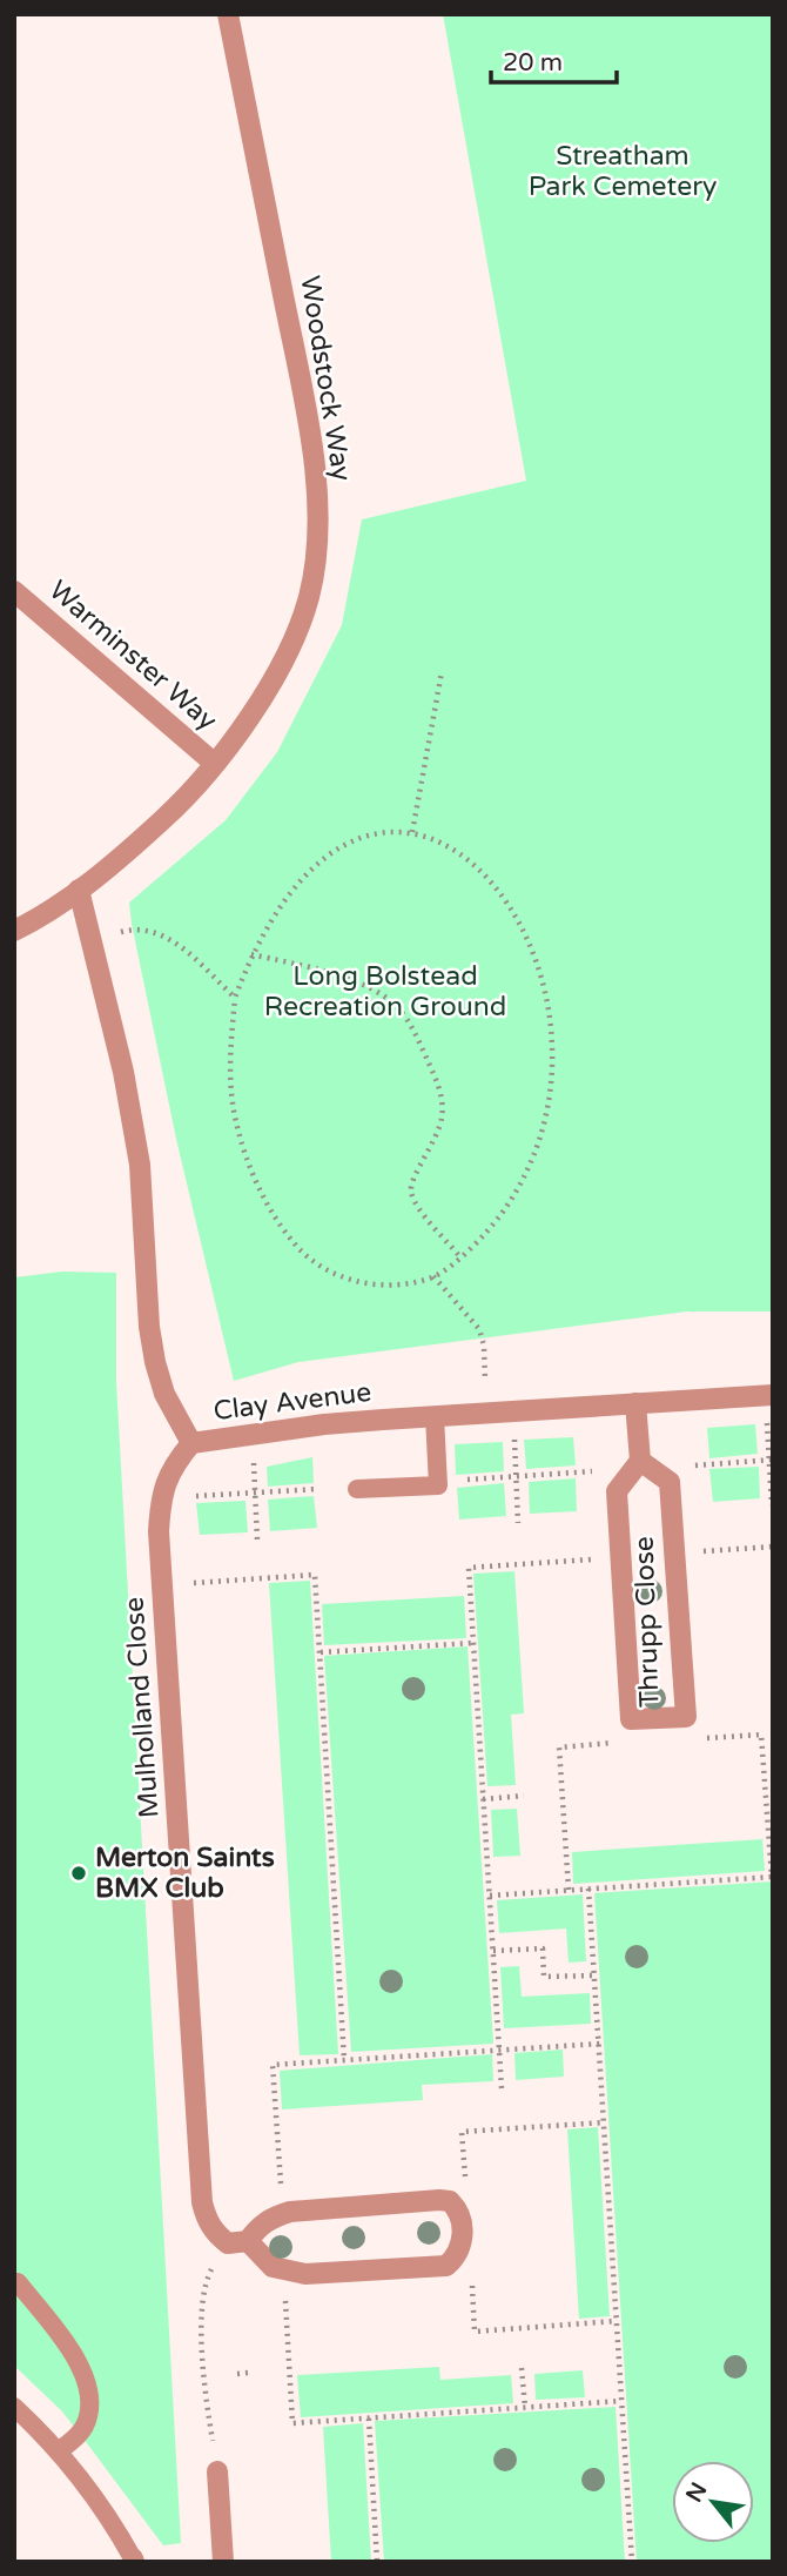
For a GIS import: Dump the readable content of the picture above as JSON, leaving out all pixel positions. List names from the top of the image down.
{
  "streets": {
    "street": [
      "Woodstock Way",
      "Warminster Way",
      "Clay Avenue",
      "Thrupp Close",
      "Mulholland Close"
    ]
  },
  "crossings": [
    ["Woodstock Way", "Warminster Way"],
    ["Woodstock Way", "Clay Avenue"],
    ["Clay Avenue", "Mulholland Close"]
  ],
  "parks": ["Streatham Park Cemetery", "Long Bolstead Recreation Ground"],
  "places": ["Merton Saints BMX Club"],
  "scale_bar": "20 m",
  "north": "top left"
}
